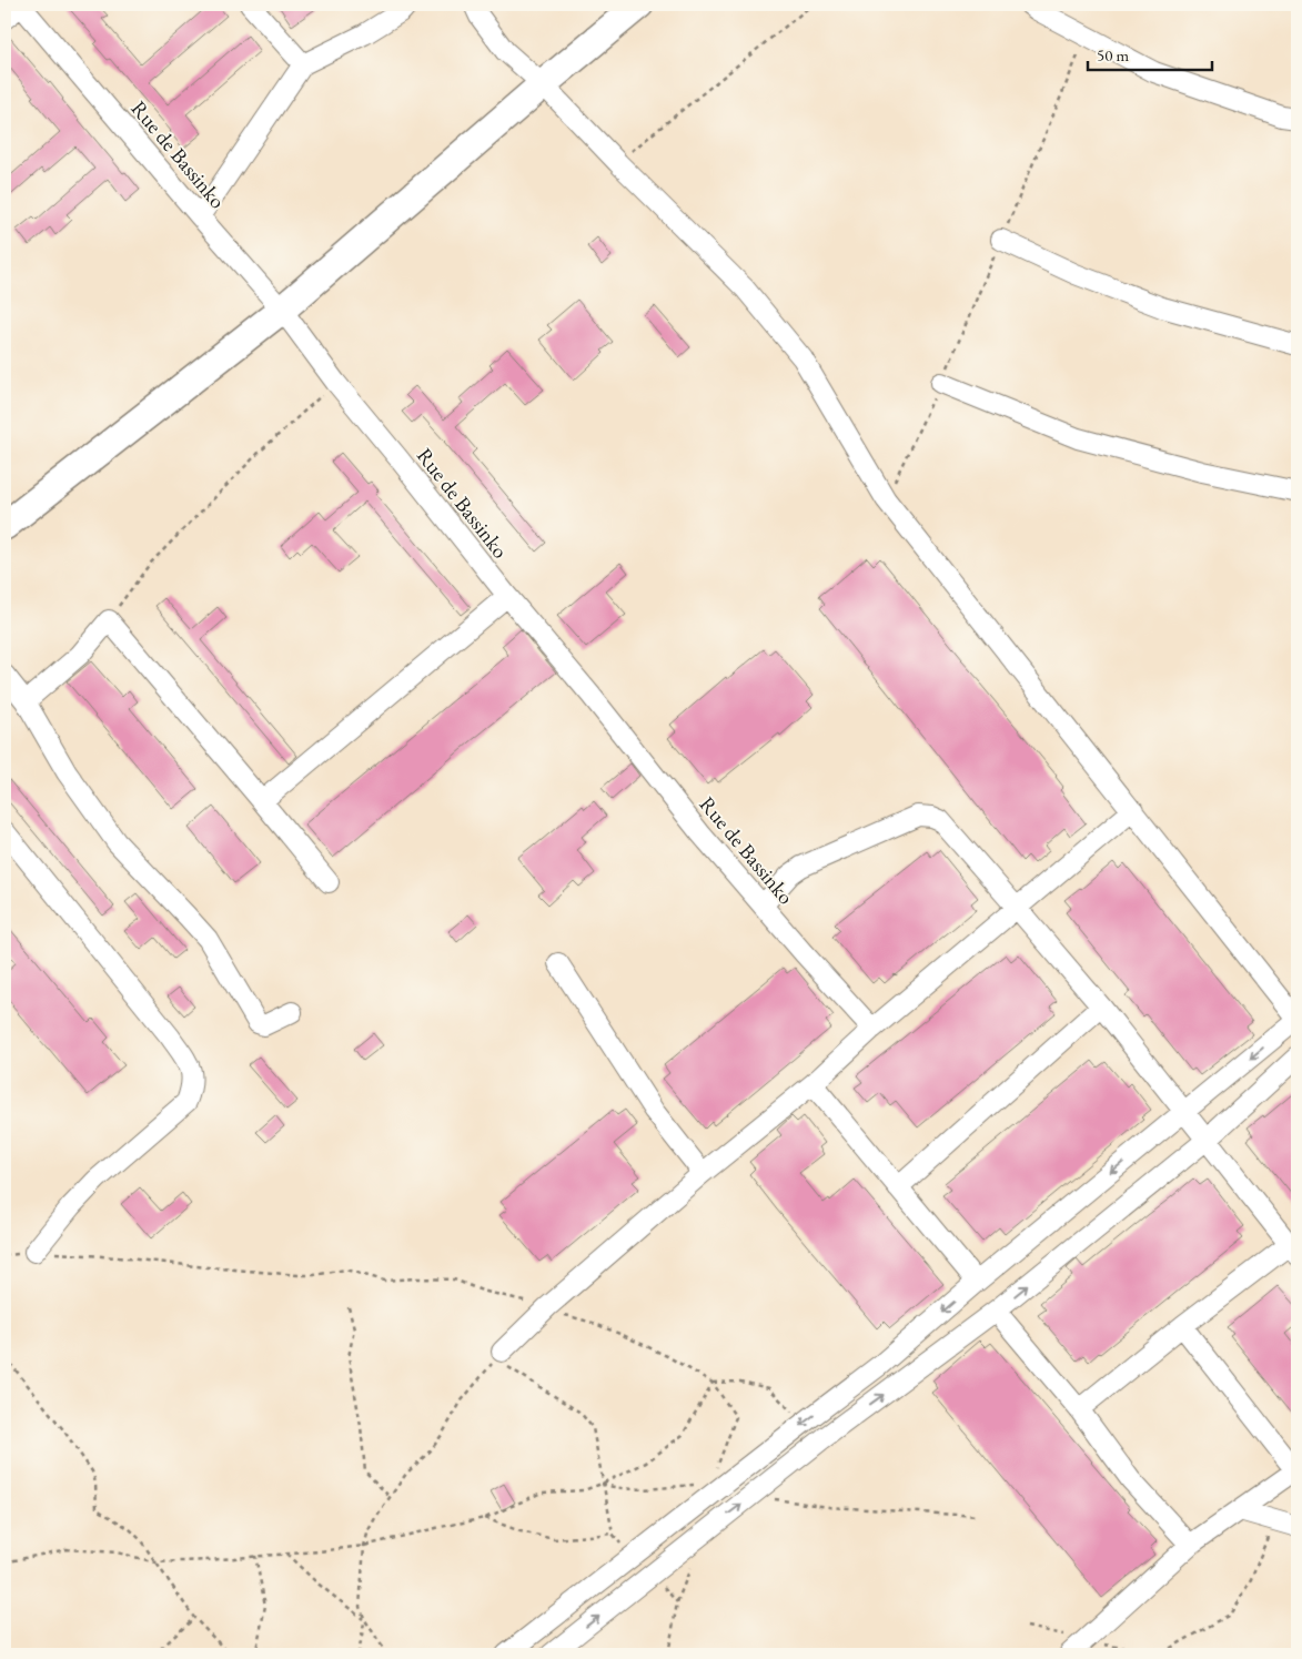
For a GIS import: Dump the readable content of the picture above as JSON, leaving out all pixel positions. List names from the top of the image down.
{
  "streets": {
    "street": ["Rue de Bassinko"]
  },
  "scale_bar": "50 m"
}
